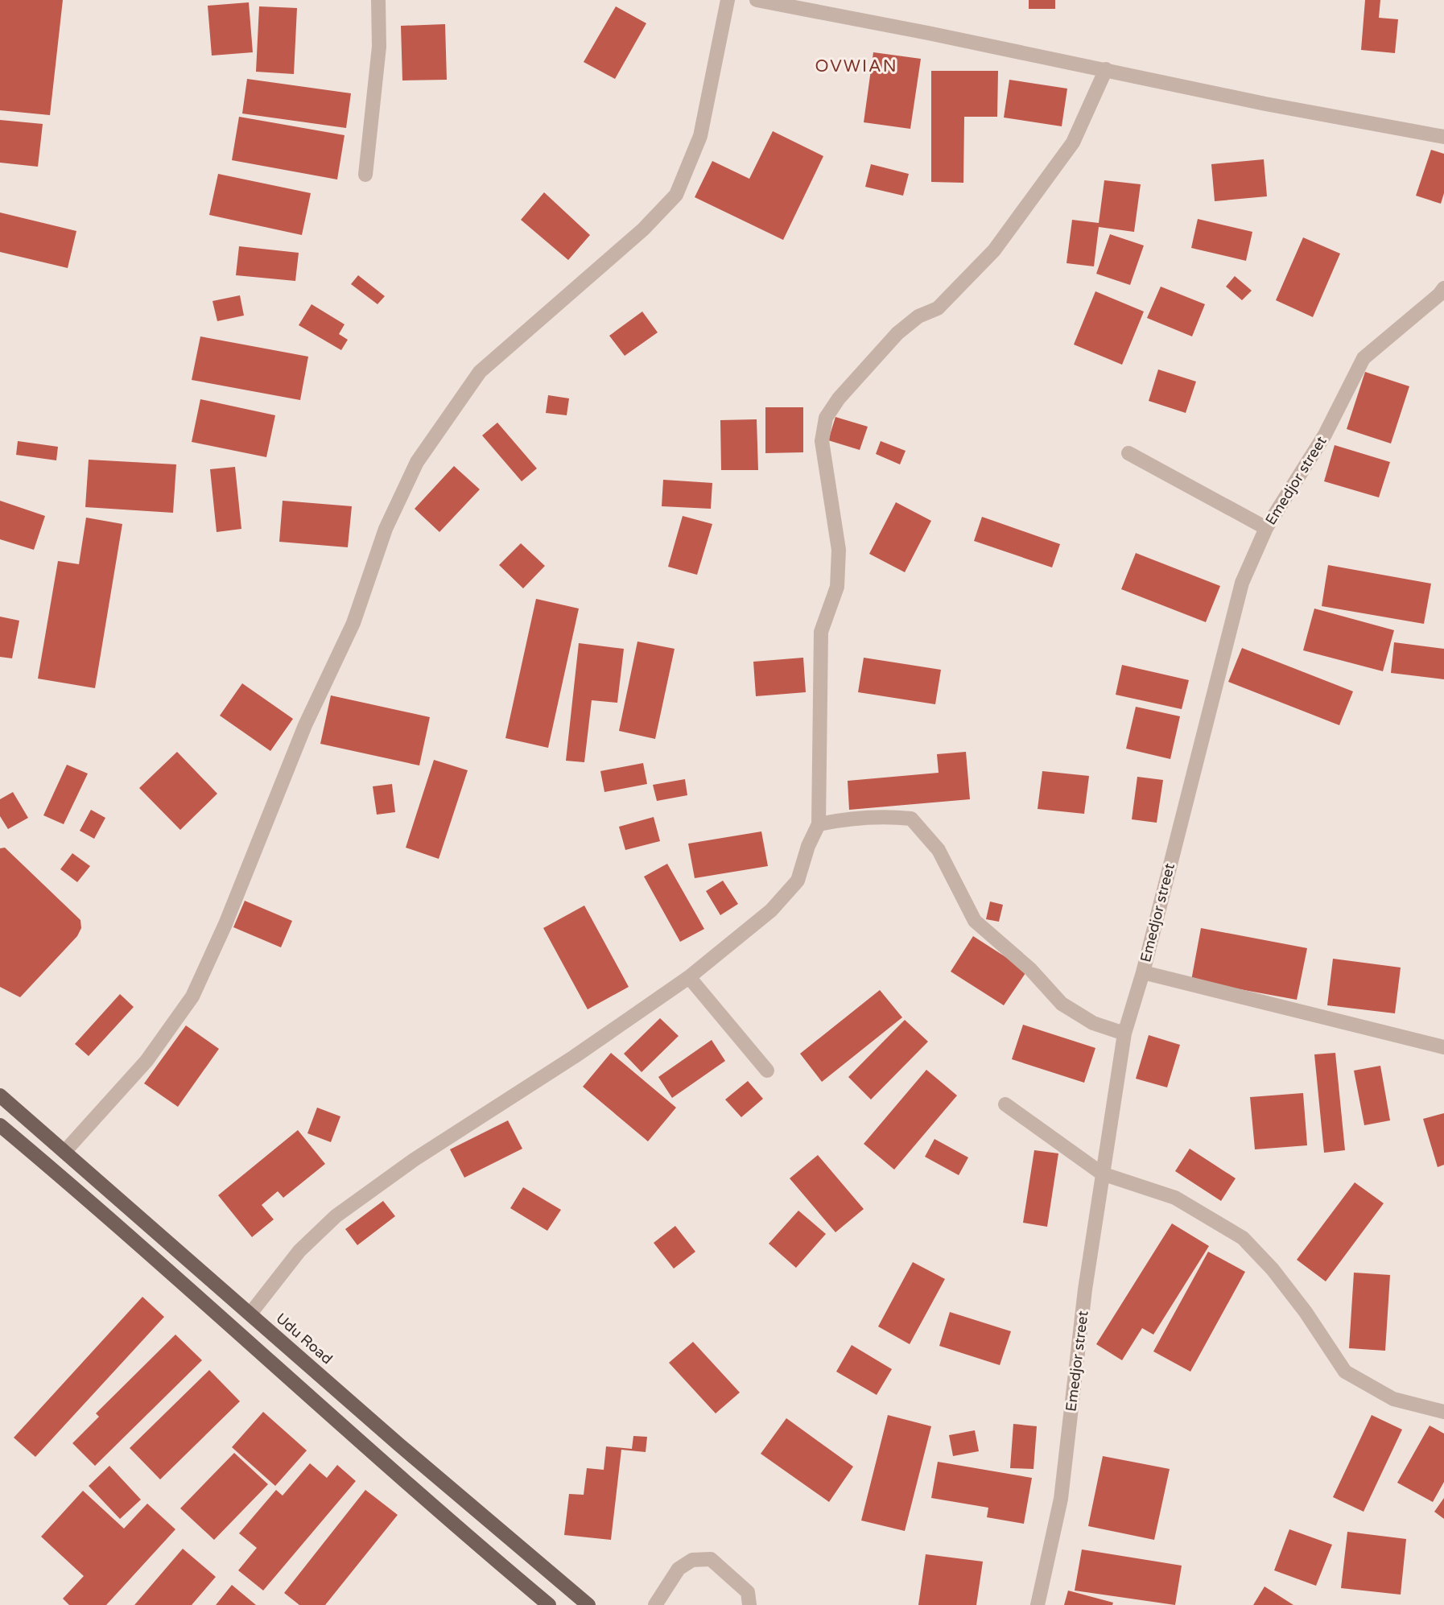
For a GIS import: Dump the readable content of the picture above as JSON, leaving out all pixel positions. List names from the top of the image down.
{
  "streets": {
    "main road": ["Udu Road"],
    "street": ["Emedjor street"]
  },
  "districts": ["OVWIAN"]
}
